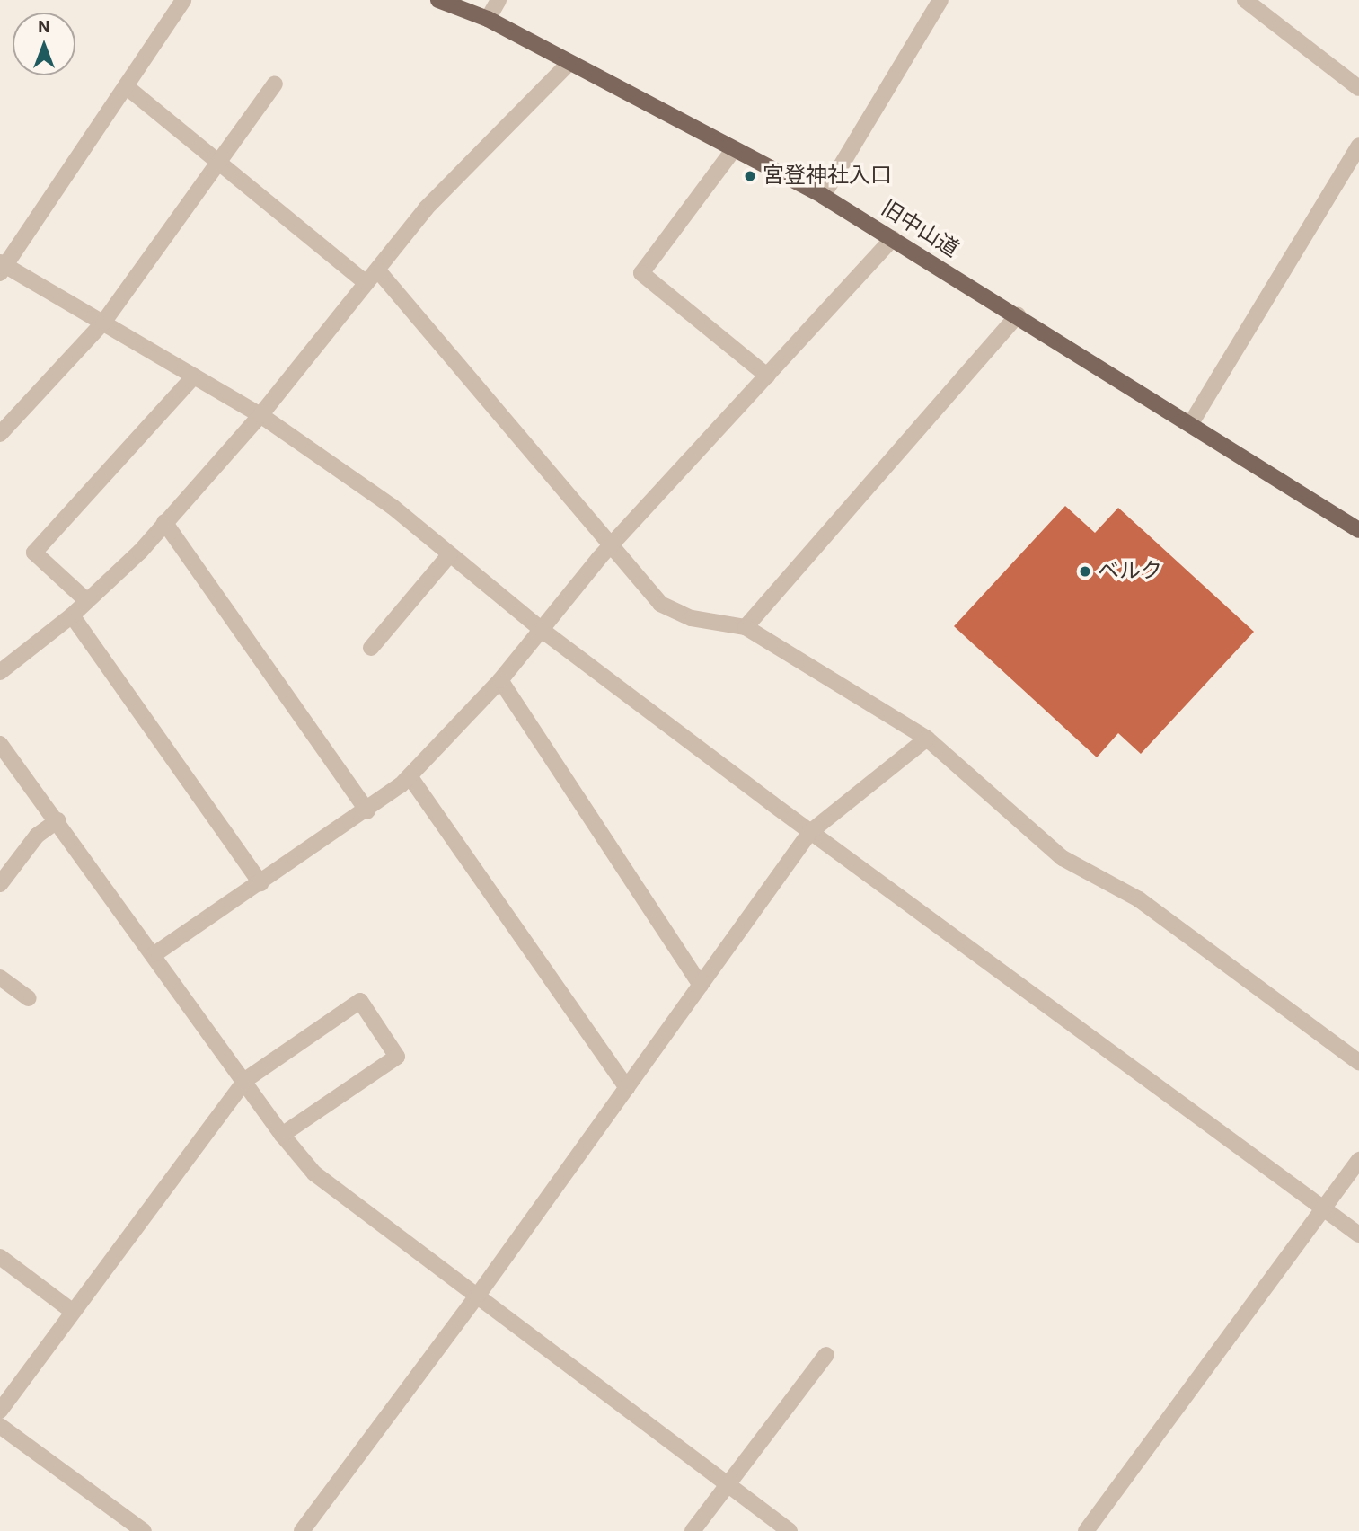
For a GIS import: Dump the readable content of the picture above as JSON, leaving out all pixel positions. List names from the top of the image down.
{
  "streets": {
    "main road": ["旧中山道"]
  },
  "places": ["宮登神社入口", "ベルク"],
  "north": "top"
}
